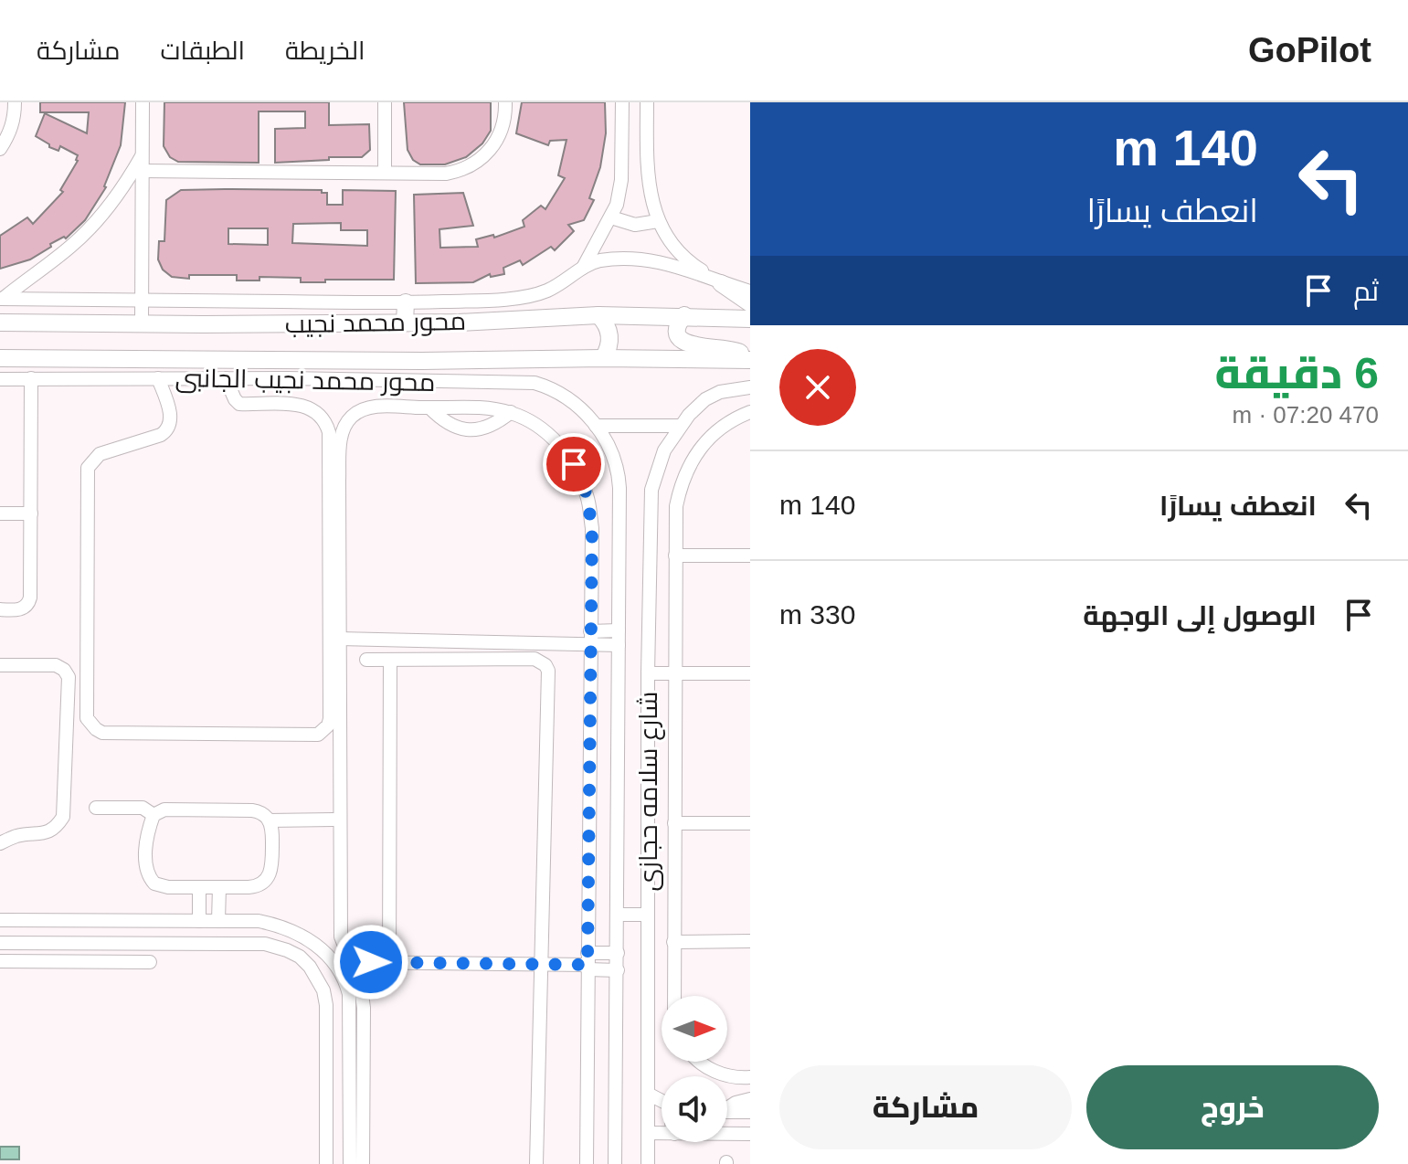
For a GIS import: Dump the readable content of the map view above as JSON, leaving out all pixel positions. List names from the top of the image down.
{
  "streets": {
    "main road": ["محور محمد نجيب"],
    "street": ["محور محمد نجيب الجانبى", "شارع سلامه حجازى"]
  },
  "crossings": [
    ["محور محمد نجيب الجانبى", "شارع سلامه حجازى"]
  ],
  "north": "right",
  "page": {
    "header": "GoPilot",
    "nav": ["الخريطة", "الطبقات", "مشاركة"],
    "turn": ["140 m", "انعطف يسارًا"],
    "then": "ثم",
    "heading": ["6 دقيقة", "470 m · 07:20"],
    "list": [
      {
        "name": "انعطف يسارًا",
        "value": "140 m"
      },
      {
        "name": "الوصول إلى الوجهة",
        "value": "330 m"
      }
    ],
    "buttons": ["خروج", "مشاركة"]
  }
}
